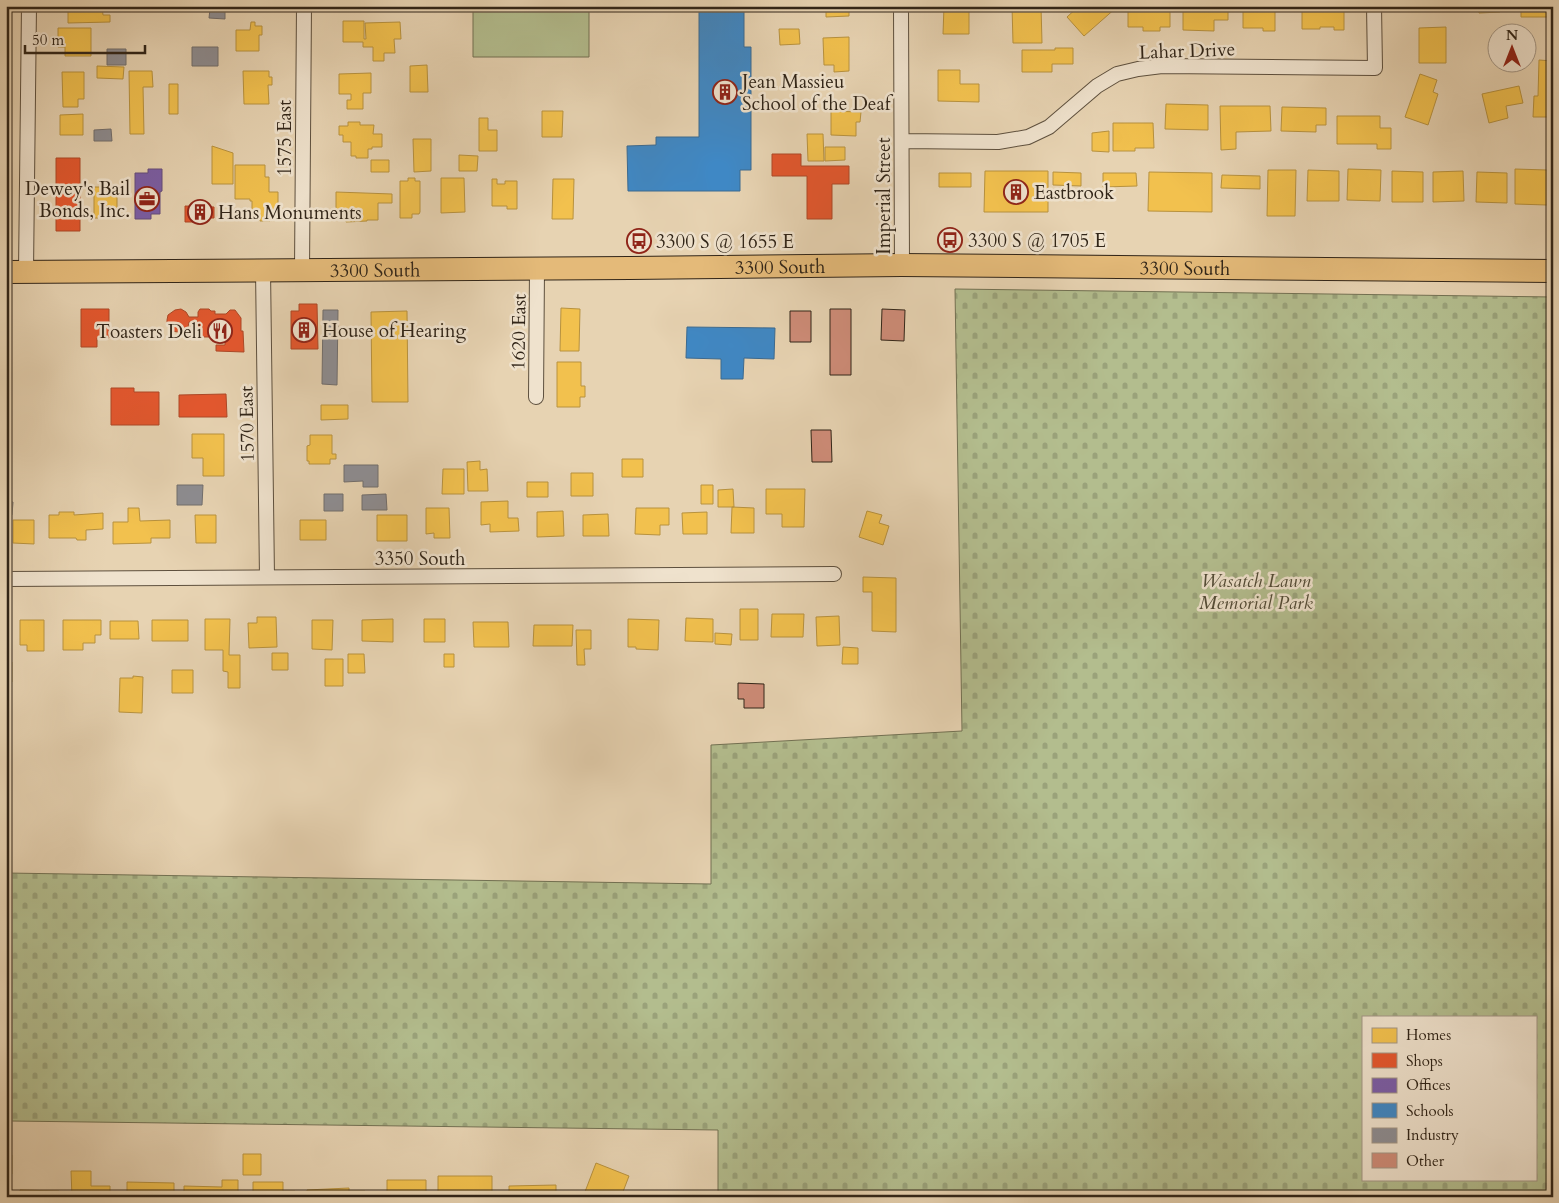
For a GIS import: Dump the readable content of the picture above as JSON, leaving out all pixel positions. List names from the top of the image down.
{
  "streets": {
    "main road": ["3300 South"],
    "street": [
      "Lahar Drive",
      "1575 East",
      "Imperial Street",
      "1620 East",
      "1570 East",
      "3350 South"
    ]
  },
  "crossings": [
    ["Lahar Drive", "Imperial Street"],
    ["1575 East", "3300 South"],
    ["Imperial Street", "3300 South"],
    ["3300 South", "1620 East"],
    ["3300 South", "1570 East"],
    ["1570 East", "3350 South"]
  ],
  "parks": ["Wasatch Lawn Memorial Park"],
  "places": {
    "building": [
      "Jean Massieu School of the Deaf",
      "Eastbrook",
      "Hans Monuments",
      "House of Hearing"
    ],
    "office": ["Dewey's Bail Bonds, Inc."],
    "bus stop": ["3300 S @ 1705 E", "3300 S @ 1655 E"],
    "restaurant": ["Toasters Deli"]
  },
  "legend": [
    "Homes",
    "Shops",
    "Offices",
    "Schools",
    "Industry",
    "Other"
  ],
  "scale_bar": "50 m",
  "north": "top"
}
